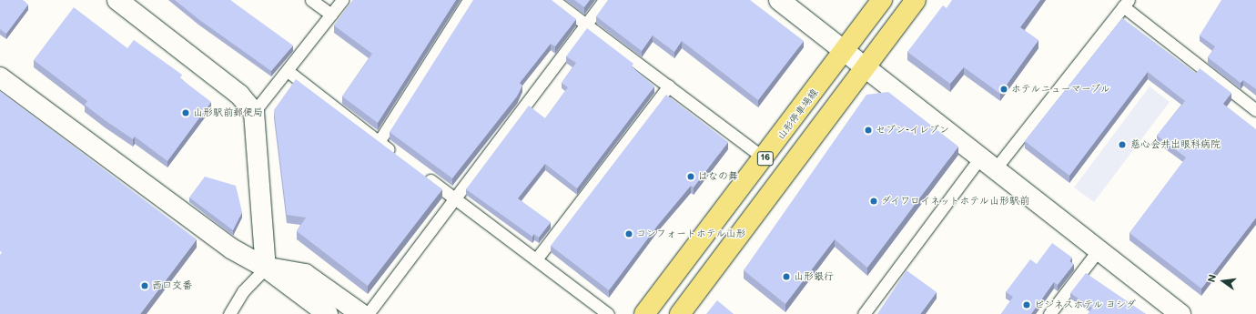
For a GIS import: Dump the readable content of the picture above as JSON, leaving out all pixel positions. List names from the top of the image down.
{
  "streets": {
    "main road": ["山形停車場線", "16"]
  },
  "places": [
    "ホテルニューマーブル",
    "山形駅前郵便局",
    "セブン-イレブン",
    "慈心会井出眼科病院",
    "はなの舞",
    "ダイワロイネットホテル山形駅前",
    "コンフォートホテル山形",
    "山形銀行",
    "西口交番",
    "ビジネスホテル ヨシダ"
  ],
  "north": "left"
}
